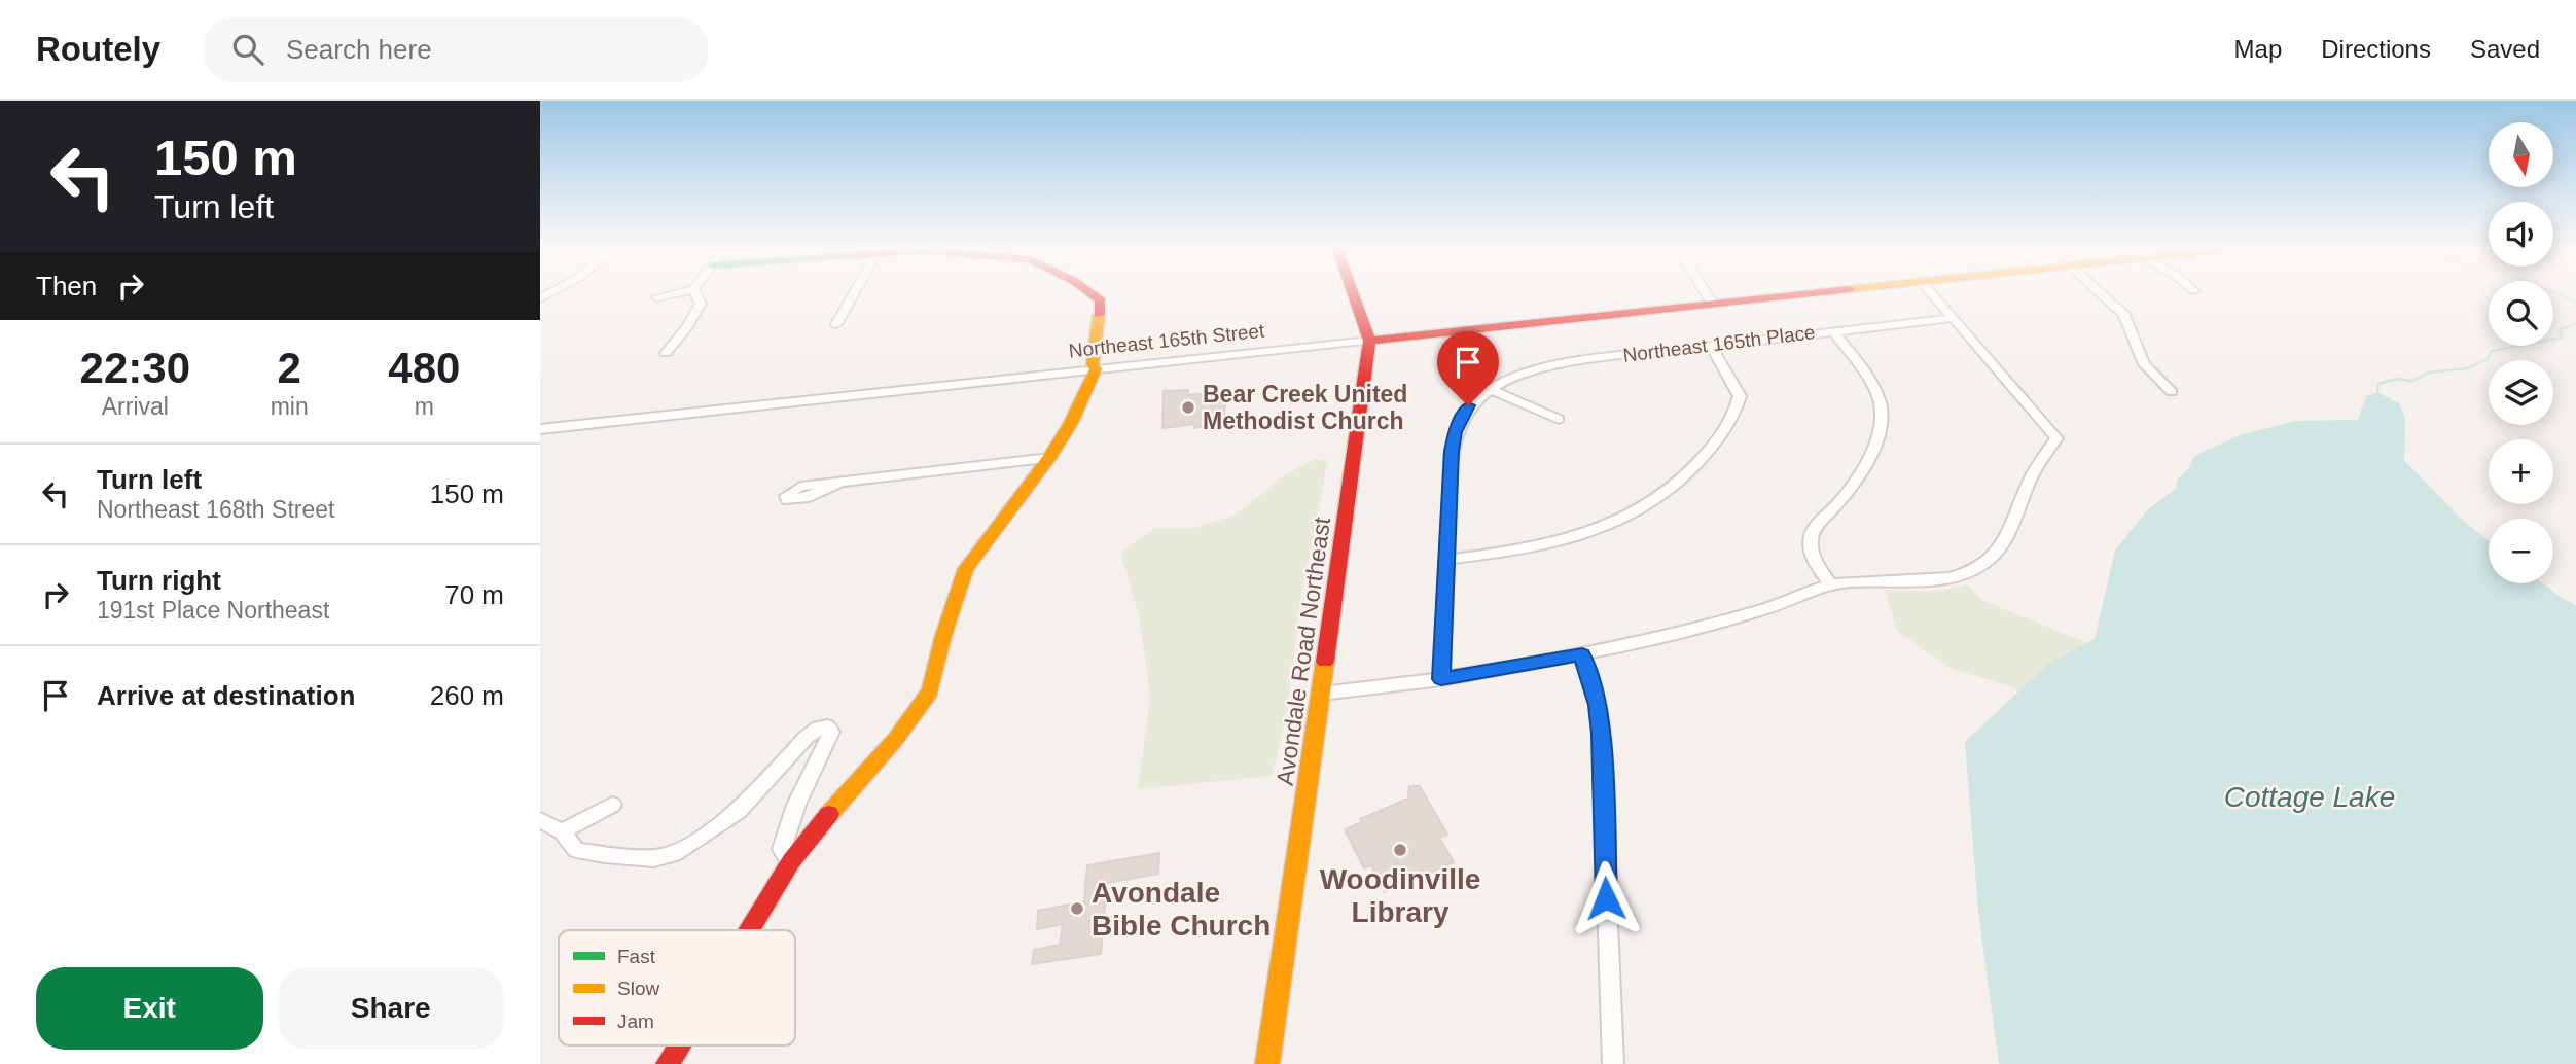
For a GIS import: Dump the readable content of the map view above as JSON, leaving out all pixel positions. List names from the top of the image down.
{
  "streets": {
    "street": ["Northeast 165th Street", "Northeast 165th Place", "Avondale Road Northeast"]
  },
  "crossings": [
    ["Northeast 165th Street", "Avondale Road Northeast"]
  ],
  "water": ["Cottage Lake"],
  "places": ["Bear Creek United Methodist Church", "Woodinville Library", "Avondale Bible Church"],
  "legend": ["Fast", "Slow", "Jam"],
  "north": "bottom",
  "page": {
    "header": "Routely",
    "search": "Search here",
    "nav": ["Map", "Directions", "Saved"],
    "turn": ["150 m", "Turn left"],
    "map_buttons": ["+", "−"],
    "then": "Then",
    "eta": [
      "22:30",
      "Arrival",
      "2",
      "min",
      "480",
      "m"
    ],
    "list": [
      {
        "name": "Turn left",
        "note": "Northeast 168th Street",
        "value": "150 m"
      },
      {
        "name": "Turn right",
        "note": "191st Place Northeast",
        "value": "70 m"
      },
      {
        "name": "Arrive at destination",
        "value": "260 m"
      }
    ],
    "buttons": ["Exit", "Share"]
  }
}
